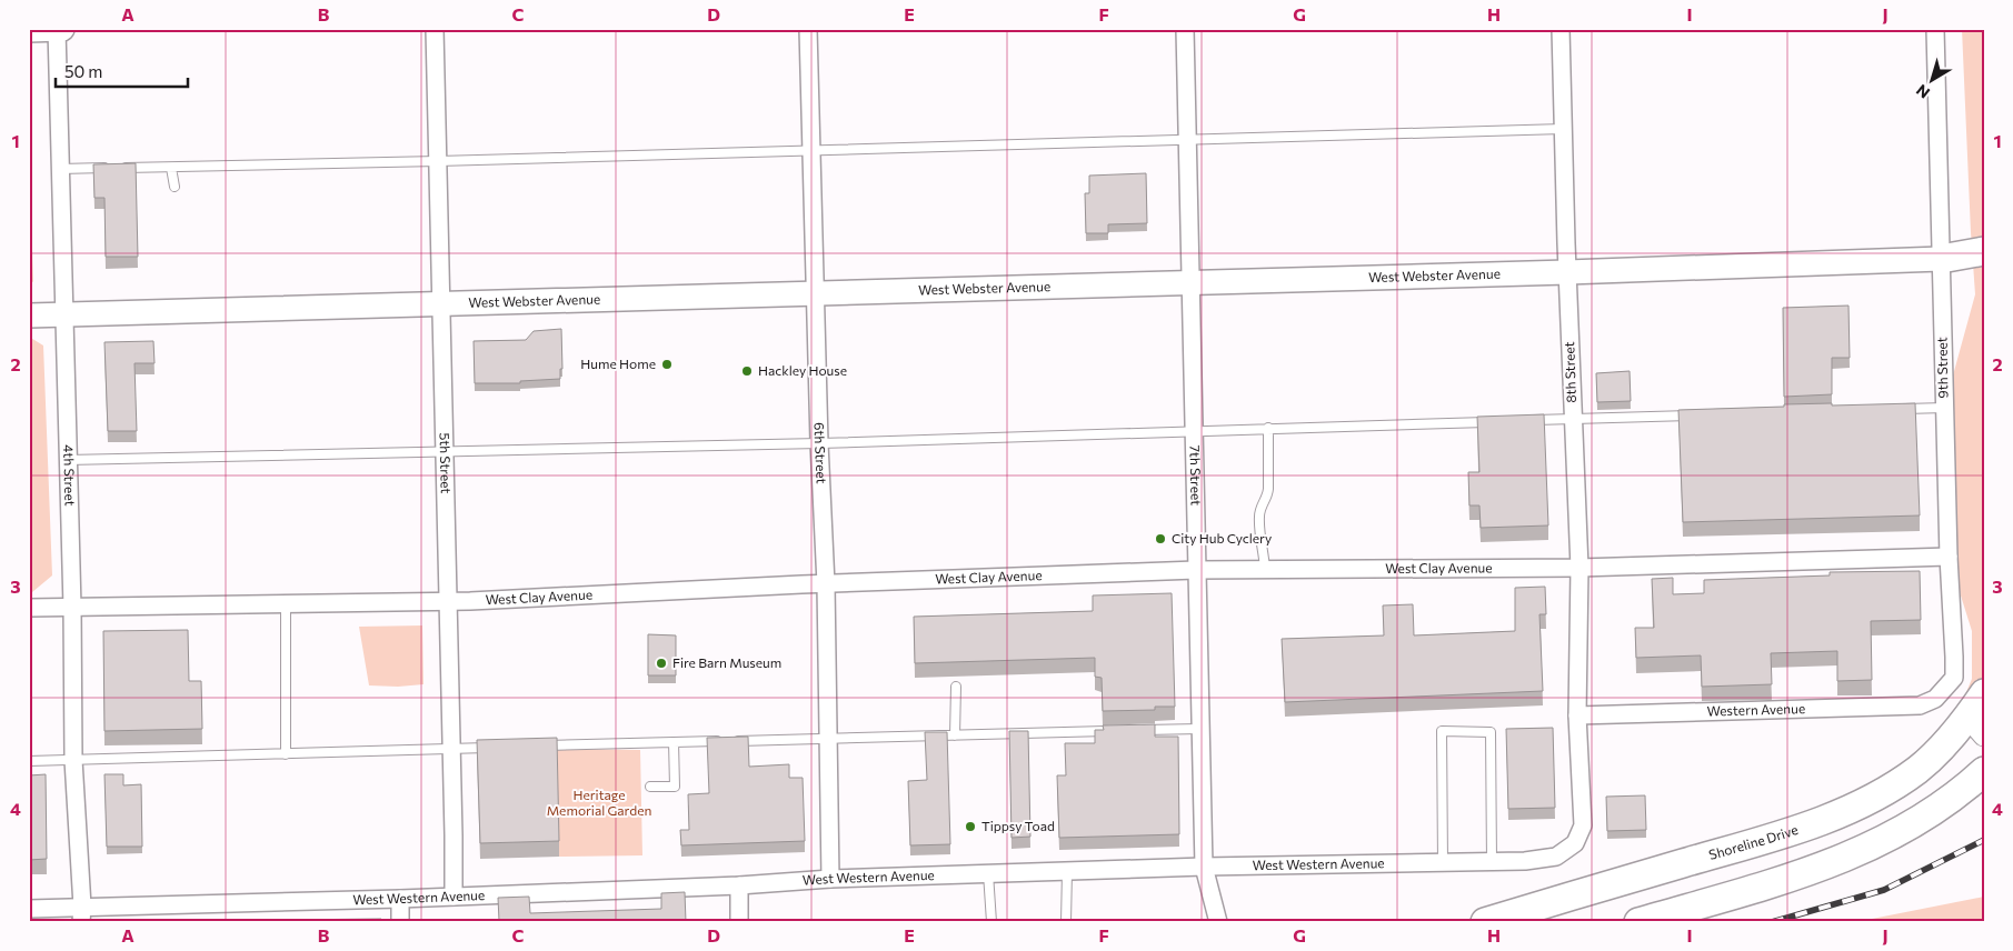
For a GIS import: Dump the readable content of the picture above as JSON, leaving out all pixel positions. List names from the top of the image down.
{
  "streets": {
    "highway": ["Shoreline Drive"],
    "main road": ["West Webster Avenue"],
    "street": [
      "9th Street",
      "8th Street",
      "6th Street",
      "5th Street",
      "4th Street",
      "7th Street",
      "West Clay Avenue",
      "Western Avenue",
      "West Western Avenue"
    ]
  },
  "crossings": [
    ["West Webster Avenue", "9th Street"],
    ["West Webster Avenue", "8th Street"],
    ["West Webster Avenue", "6th Street"],
    ["West Webster Avenue", "5th Street"],
    ["West Webster Avenue", "4th Street"],
    ["West Webster Avenue", "7th Street"],
    ["9th Street", "West Clay Avenue"],
    ["9th Street", "Western Avenue"],
    ["8th Street", "West Clay Avenue"],
    ["8th Street", "Western Avenue"],
    ["8th Street", "West Western Avenue"],
    ["6th Street", "West Clay Avenue"],
    ["6th Street", "West Western Avenue"],
    ["5th Street", "West Clay Avenue"],
    ["5th Street", "West Western Avenue"],
    ["4th Street", "West Clay Avenue"],
    ["4th Street", "West Western Avenue"],
    ["7th Street", "West Clay Avenue"],
    ["7th Street", "West Western Avenue"],
    ["Western Avenue", "West Western Avenue"]
  ],
  "parks": ["Heritage Memorial Garden"],
  "places": [
    "Hume Home",
    "Hackley House",
    "City Hub Cyclery",
    "Fire Barn Museum",
    "Tippsy Toad"
  ],
  "scale_bar": "50 m",
  "north": "bottom left",
  "grid": {
    "columns": [
      "A",
      "B",
      "C",
      "D",
      "E",
      "F",
      "G",
      "H",
      "I",
      "J"
    ],
    "rows": [
      "1",
      "2",
      "3",
      "4"
    ]
  }
}
